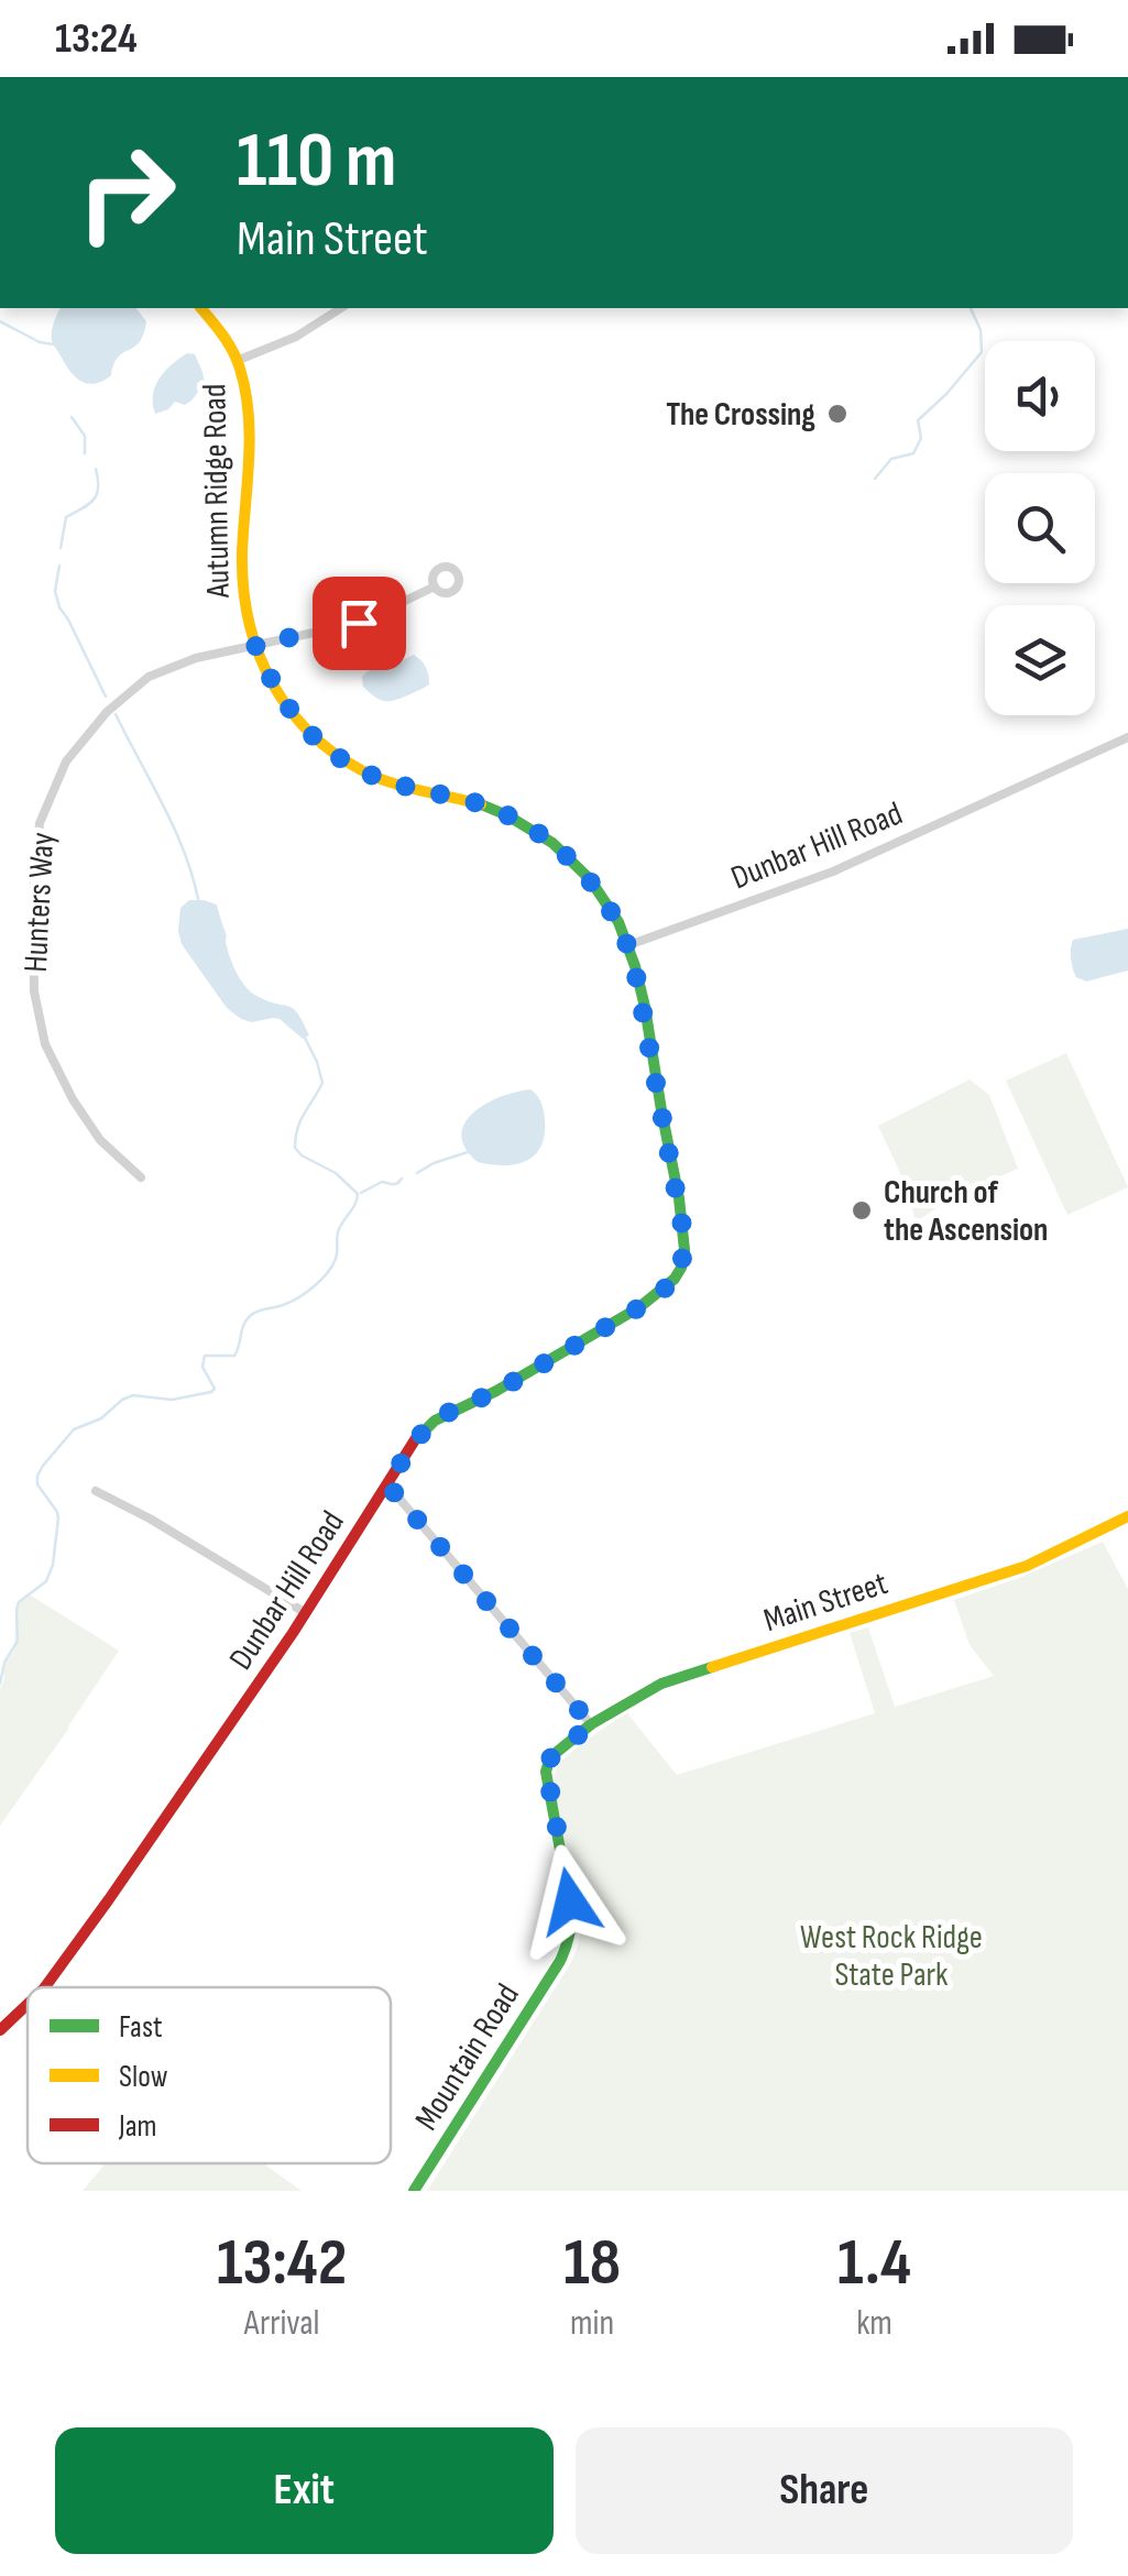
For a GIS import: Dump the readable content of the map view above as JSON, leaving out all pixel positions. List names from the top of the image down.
{
  "streets": {
    "street": [
      "Autumn Ridge Road",
      "Dunbar Hill Road",
      "Hunters Way",
      "Main Street",
      "Mountain Road"
    ]
  },
  "crossings": [
    ["Autumn Ridge Road", "Dunbar Hill Road"],
    ["Autumn Ridge Road", "Hunters Way"],
    ["Main Street", "Mountain Road"]
  ],
  "parks": ["West Rock Ridge State Park"],
  "places": ["The Crossing", "Church of the Ascension"],
  "legend": ["Fast", "Slow", "Jam"],
  "page": {
    "status": "13:24",
    "turn": ["110 m", "Main Street"],
    "eta": [
      "13:42",
      "Arrival",
      "18",
      "min",
      "1.4",
      "km"
    ],
    "buttons": ["Exit", "Share"]
  }
}
